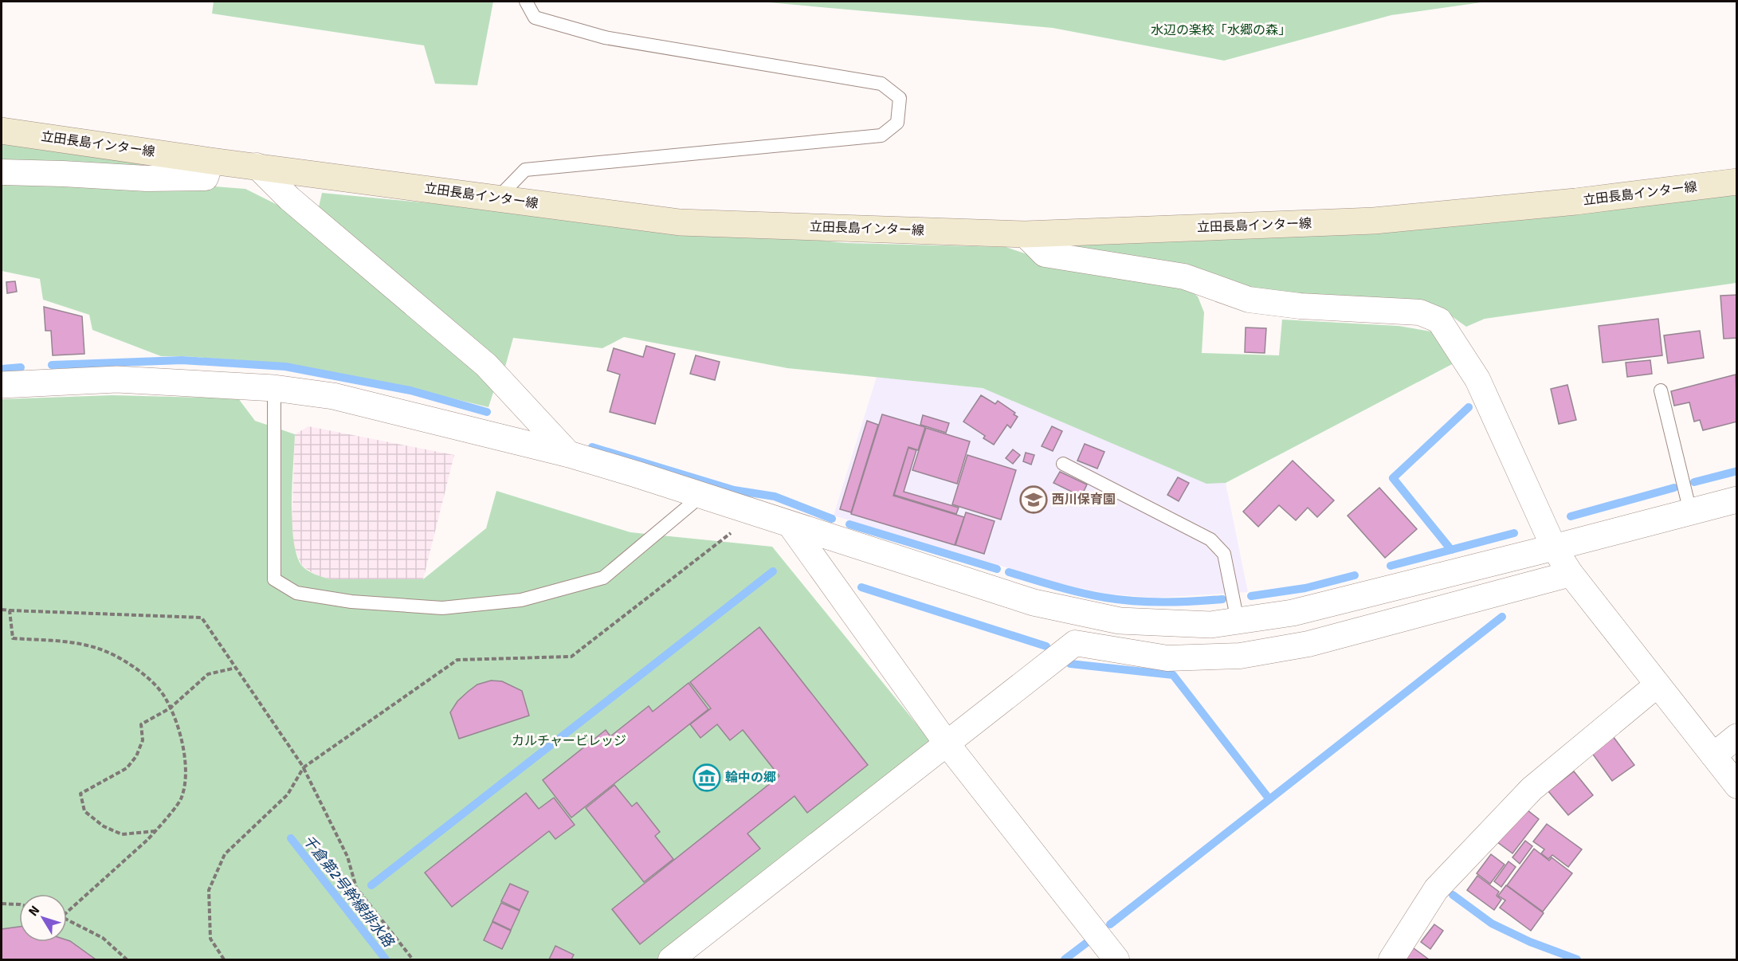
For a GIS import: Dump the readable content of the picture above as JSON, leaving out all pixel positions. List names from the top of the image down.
{
  "streets": {
    "main road": ["立田長島インター線"]
  },
  "water": ["千倉第2号幹線排水路"],
  "parks": ["水辺の楽校「水郷の森」", "カルチャービレッジ"],
  "places": {
    "school or university": ["西川保育園"],
    "museum": ["輪中の郷"]
  },
  "north": "top left"
}
